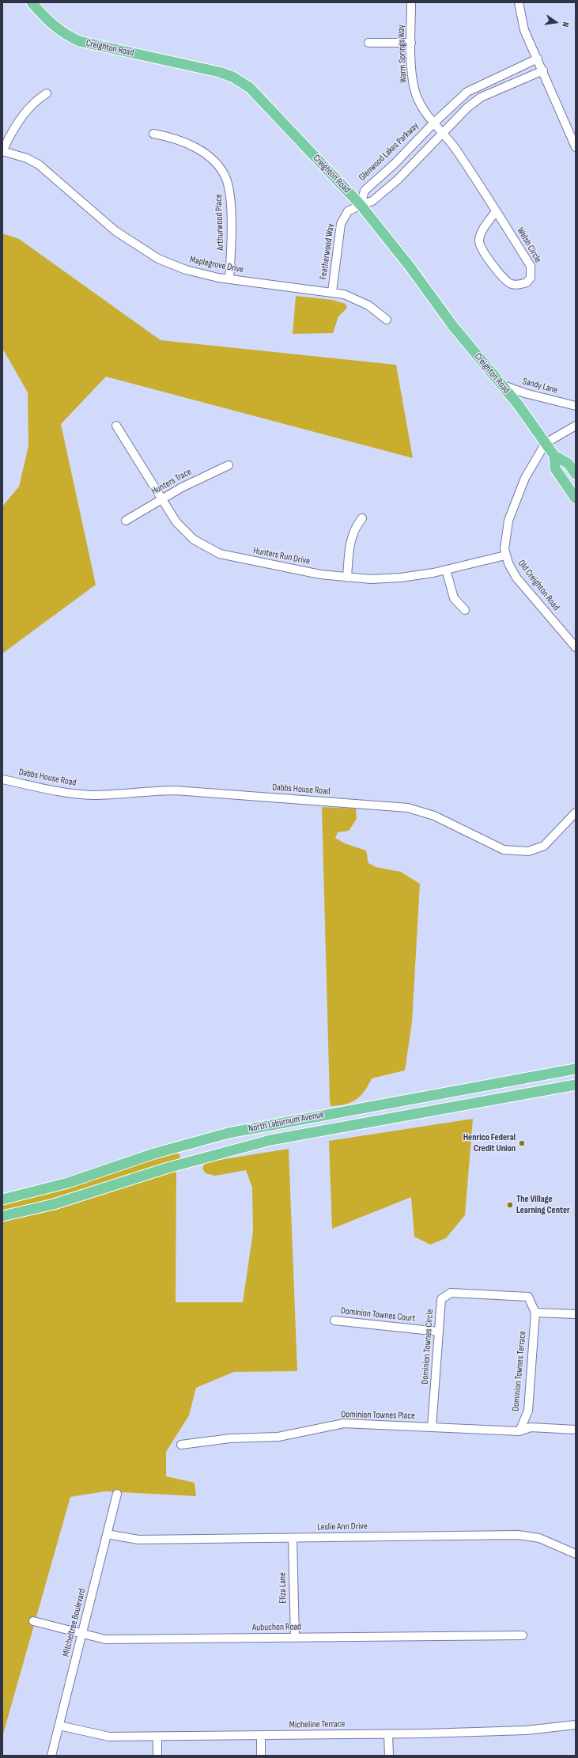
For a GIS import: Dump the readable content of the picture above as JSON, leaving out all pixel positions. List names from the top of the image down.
{
  "streets": {
    "main road": ["Creighton Road", "North Laburnum Avenue"],
    "street": [
      "Warm Springs Way",
      "Glenwood Lakes Parkway",
      "Arthurwood Place",
      "Welsh Circle",
      "Featherwood Way",
      "Maplegrove Drive",
      "Sandy Lane",
      "Hunters Trace",
      "Hunters Run Drive",
      "Old Creighton Road",
      "Dabbs House Road",
      "Dominion Townes Court",
      "Dominion Townes Circle",
      "Dominion Townes Terrace",
      "Dominion Townes Place",
      "Leslie Ann Drive",
      "Eliza Lane",
      "Mitcheltree Boulevard",
      "Aubuchon Road",
      "Micheline Terrace"
    ]
  },
  "crossings": [
    ["Creighton Road", "Glenwood Lakes Parkway"],
    ["Creighton Road", "Featherwood Way"],
    ["Creighton Road", "Sandy Lane"],
    ["Creighton Road", "Old Creighton Road"],
    ["Warm Springs Way", "Glenwood Lakes Parkway"],
    ["Warm Springs Way", "Welsh Circle"],
    ["Glenwood Lakes Parkway", "Featherwood Way"],
    ["Arthurwood Place", "Maplegrove Drive"],
    ["Featherwood Way", "Maplegrove Drive"],
    ["Hunters Trace", "Hunters Run Drive"],
    ["Hunters Run Drive", "Old Creighton Road"],
    ["Dominion Townes Court", "Dominion Townes Circle"],
    ["Dominion Townes Circle", "Dominion Townes Terrace"],
    ["Dominion Townes Circle", "Dominion Townes Place"],
    ["Dominion Townes Terrace", "Dominion Townes Place"],
    ["Leslie Ann Drive", "Eliza Lane"],
    ["Leslie Ann Drive", "Mitcheltree Boulevard"],
    ["Eliza Lane", "Aubuchon Road"],
    ["Mitcheltree Boulevard", "Aubuchon Road"],
    ["Mitcheltree Boulevard", "Micheline Terrace"]
  ],
  "places": ["Henrico Federal Credit Union", "The Village Learning Center"],
  "north": "right"
}
